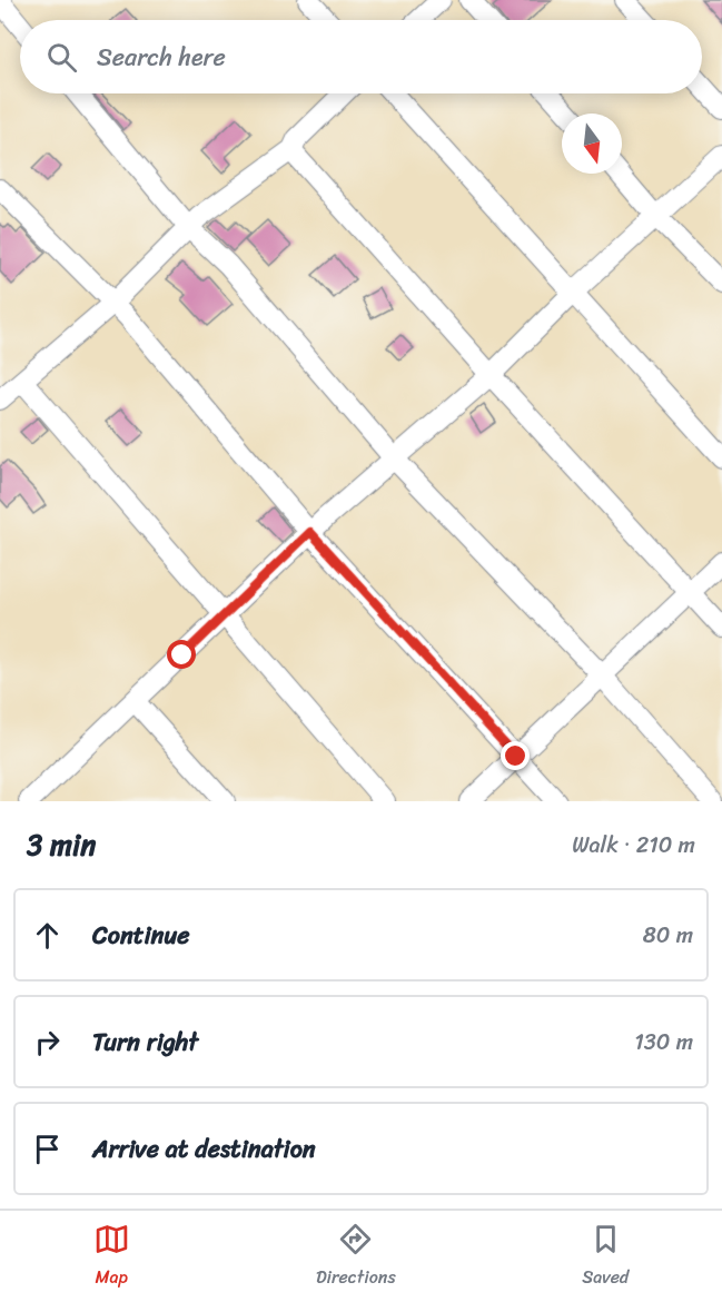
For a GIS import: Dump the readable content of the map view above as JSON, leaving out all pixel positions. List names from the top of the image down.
{
  "north": "bottom",
  "page": {
    "search": "Search here",
    "heading": ["3 min", "Walk · 210 m"],
    "list": [
      ["Continue", "80 m"],
      ["Turn right", "130 m"],
      "Arrive at destination"
    ],
    "nav": ["Map", "Directions", "Saved"]
  }
}
